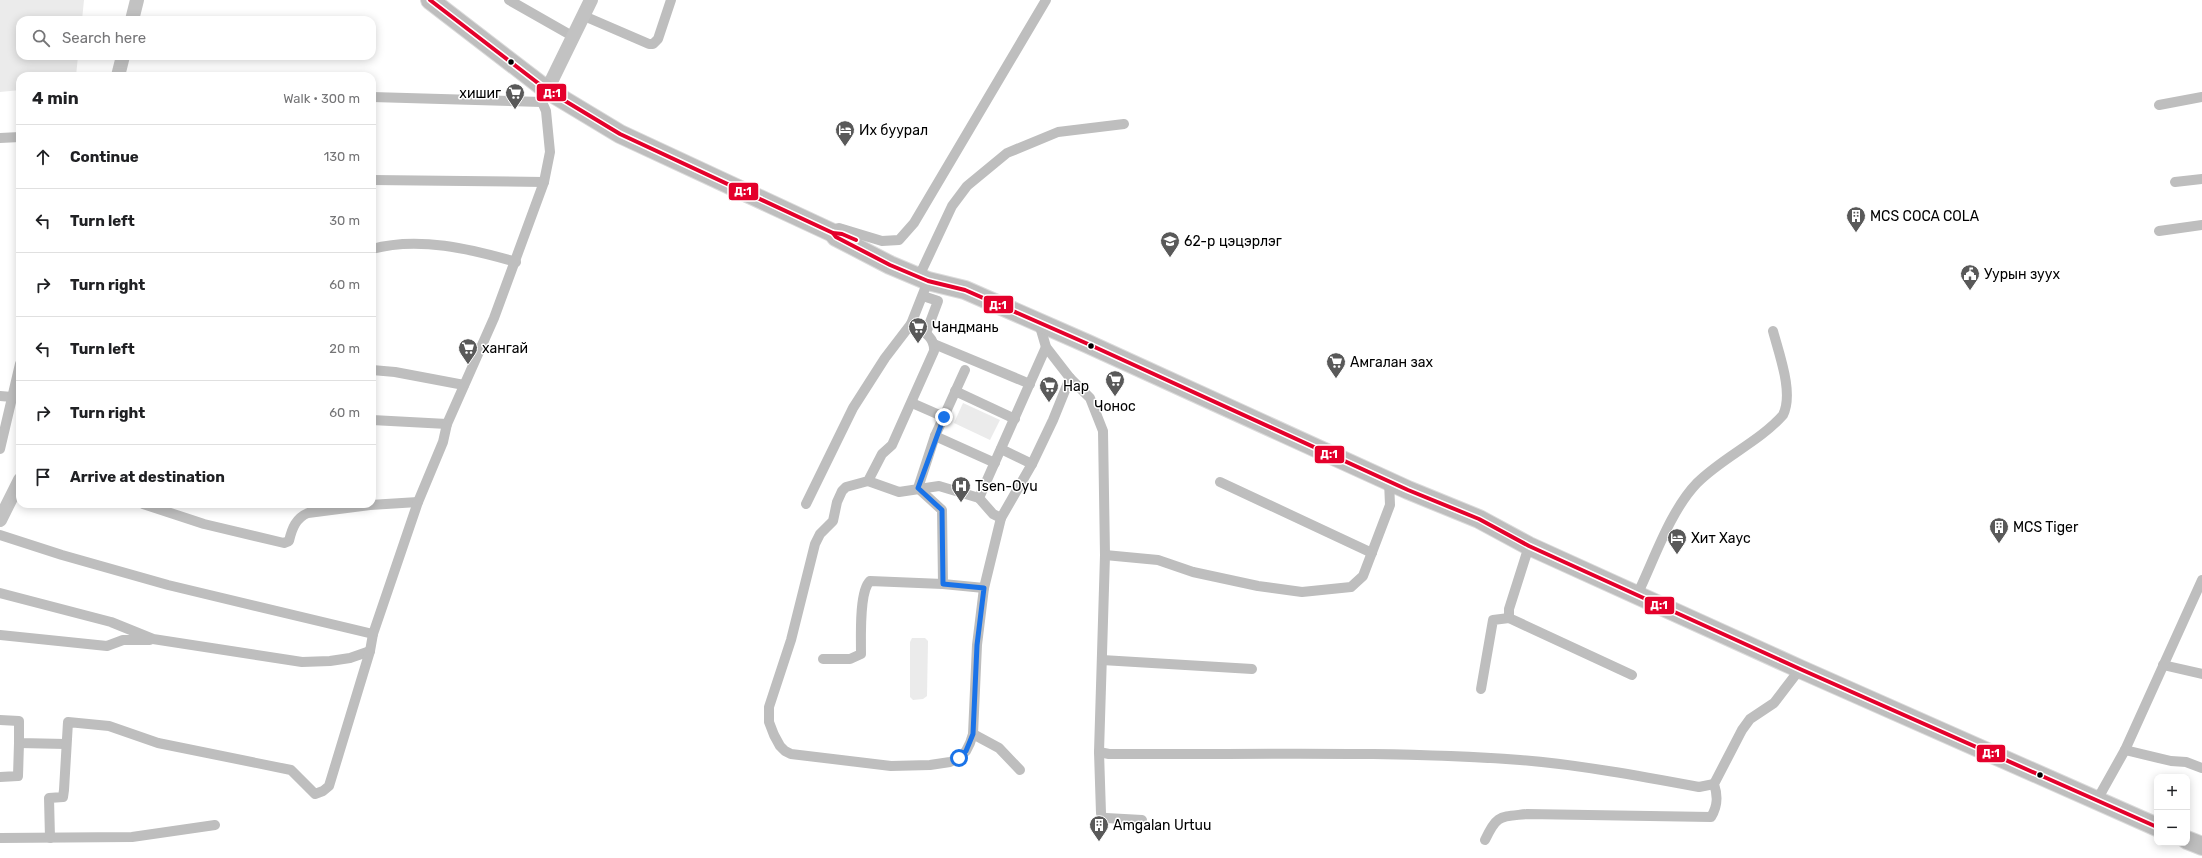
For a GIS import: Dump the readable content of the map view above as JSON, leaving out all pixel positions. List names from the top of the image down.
{
  "places": {
    "supermarket": [
      "хишиг",
      "Чандмань",
      "хангай",
      "Амгалан зах",
      "Чонос",
      "Нар"
    ],
    "hotel": ["Их буурал", "Хит Хаус"],
    "building": ["MCS COCA COLA", "MCS Tiger", "Amgalan Urtuu"],
    "school or university": ["62-р цэцэрлэг"],
    "public building": ["Уурын зуух"],
    "hospital": ["Tsen-Oyu"]
  },
  "lines": ["transit line Д:1"],
  "page": {
    "search": "Search here",
    "heading": ["4 min", "Walk · 300 m"],
    "list": [
      ["Continue", "130 m"],
      ["Turn left", "30 m"],
      ["Turn right", "60 m"],
      ["Turn left", "20 m"],
      ["Turn right", "60 m"],
      "Arrive at destination"
    ],
    "map_buttons": ["+", "−"]
  }
}
